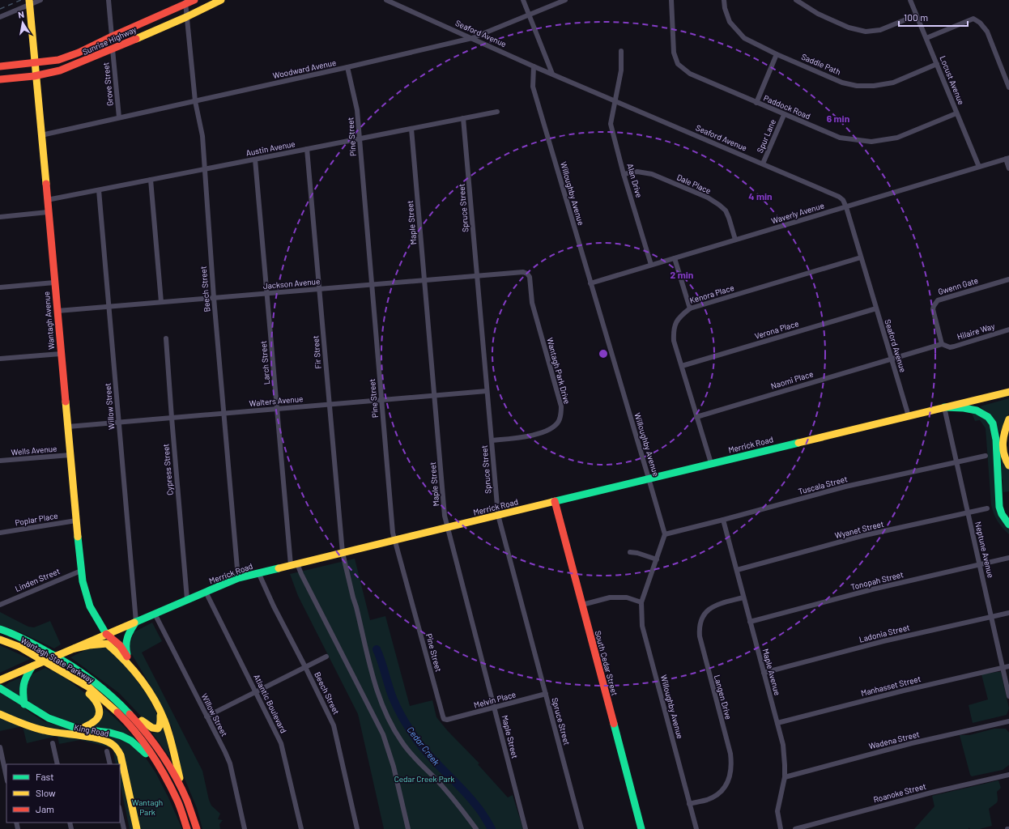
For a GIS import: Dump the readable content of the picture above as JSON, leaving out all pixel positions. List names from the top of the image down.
{
  "streets": {
    "main road": [
      "Sunrise Highway",
      "Wantagh Avenue",
      "Merrick Road",
      "Wantagh State Parkway",
      "South Cedar Street",
      "King Road"
    ],
    "street": [
      "Seaford Avenue",
      "Saddle Path",
      "Woodward Avenue",
      "Locust Avenue",
      "Grove Street",
      "Paddock Road",
      "Spur Lane",
      "Pine Street",
      "Austin Avenue",
      "Alan Drive",
      "Dale Place",
      "Willoughby Avenue",
      "Spruce Street",
      "Waverly Avenue",
      "Maple Street",
      "Jackson Avenue",
      "Gwenn Gate",
      "Beech Street",
      "Kenora Place",
      "Verona Place",
      "Hilaire Way",
      "Fir Street",
      "Larch Street",
      "Wantagh Park Drive",
      "Naomi Place",
      "Walters Avenue",
      "Willow Street",
      "Wells Avenue",
      "Cypress Street",
      "Tuscala Street",
      "Poplar Place",
      "Wyanet Street",
      "Neptune Avenue",
      "Linden Street",
      "Tonopah Street",
      "Ladonia Street",
      "Maple Avenue",
      "Manhasset Street",
      "Langen Drive",
      "Melvin Place",
      "Atlantic Boulevard",
      "Wadena Street",
      "Roanoke Street"
    ]
  },
  "crossings": [
    ["Seaford Avenue", "Woodward Avenue"],
    ["Seaford Avenue", "Spur Lane"],
    ["Seaford Avenue", "Alan Drive"],
    ["Seaford Avenue", "Willoughby Avenue"],
    ["Seaford Avenue", "Waverly Avenue"],
    ["Seaford Avenue", "Kenora Place"],
    ["Seaford Avenue", "Verona Place"],
    ["Seaford Avenue", "Hilaire Way"],
    ["Seaford Avenue", "Naomi Place"],
    ["Seaford Avenue", "Merrick Road"],
    ["Sunrise Highway", "Grove Street"],
    ["Sunrise Highway", "Beech Street"],
    ["Sunrise Highway", "Wantagh Avenue"],
    ["Saddle Path", "Locust Avenue"],
    ["Woodward Avenue", "Grove Street"],
    ["Woodward Avenue", "Pine Street"],
    ["Woodward Avenue", "Beech Street"],
    ["Woodward Avenue", "Wantagh Avenue"],
    ["Locust Avenue", "Paddock Road"],
    ["Locust Avenue", "Waverly Avenue"],
    ["Paddock Road", "Spur Lane"],
    ["Pine Street", "Austin Avenue"],
    ["Pine Street", "Jackson Avenue"],
    ["Pine Street", "Walters Avenue"],
    ["Pine Street", "Merrick Road"],
    ["Pine Street", "Melvin Place"],
    ["Austin Avenue", "Spruce Street"],
    ["Austin Avenue", "Maple Street"],
    ["Austin Avenue", "Beech Street"],
    ["Austin Avenue", "Wantagh Avenue"],
    ["Austin Avenue", "Fir Street"],
    ["Austin Avenue", "Larch Street"],
    ["Austin Avenue", "Willow Street"],
    ["Alan Drive", "Dale Place"],
    ["Alan Drive", "Waverly Avenue"],
    ["Dale Place", "Waverly Avenue"],
    ["Willoughby Avenue", "Waverly Avenue"],
    ["Willoughby Avenue", "Merrick Road"],
    ["Willoughby Avenue", "Tuscala Street"],
    ["Willoughby Avenue", "Langen Drive"],
    ["Spruce Street", "Jackson Avenue"],
    ["Spruce Street", "Wantagh Park Drive"],
    ["Spruce Street", "Walters Avenue"],
    ["Spruce Street", "Merrick Road"],
    ["Spruce Street", "Melvin Place"],
    ["Maple Street", "Jackson Avenue"],
    ["Maple Street", "Walters Avenue"],
    ["Maple Street", "Merrick Road"],
    ["Maple Street", "Melvin Place"],
    ["Jackson Avenue", "Beech Street"],
    ["Jackson Avenue", "Wantagh Avenue"],
    ["Jackson Avenue", "Fir Street"],
    ["Jackson Avenue", "Larch Street"],
    ["Jackson Avenue", "Wantagh Park Drive"],
    ["Jackson Avenue", "Willow Street"],
    ["Gwenn Gate", "Hilaire Way"],
    ["Beech Street", "Walters Avenue"],
    ["Beech Street", "Merrick Road"],
    ["Kenora Place", "Verona Place"],
    ["Kenora Place", "Naomi Place"],
    ["Kenora Place", "Merrick Road"],
    ["Wantagh Avenue", "Walters Avenue"],
    ["Wantagh Avenue", "Merrick Road"],
    ["Wantagh Avenue", "Wells Avenue"],
    ["Wantagh Avenue", "Poplar Place"],
    ["Wantagh Avenue", "Linden Street"],
    ["Hilaire Way", "Naomi Place"],
    ["Fir Street", "Walters Avenue"],
    ["Fir Street", "Merrick Road"],
    ["Larch Street", "Walters Avenue"],
    ["Larch Street", "Merrick Road"],
    ["Walters Avenue", "Willow Street"],
    ["Walters Avenue", "Cypress Street"],
    ["Willow Street", "Merrick Road"],
    ["Merrick Road", "Cypress Street"],
    ["Merrick Road", "Neptune Avenue"],
    ["Merrick Road", "South Cedar Street"],
    ["Merrick Road", "Atlantic Boulevard"],
    ["Tuscala Street", "Neptune Avenue"],
    ["Tuscala Street", "Maple Avenue"],
    ["Wyanet Street", "Neptune Avenue"],
    ["Wyanet Street", "Maple Avenue"],
    ["Neptune Avenue", "Tonopah Street"],
    ["Neptune Avenue", "Ladonia Street"],
    ["Neptune Avenue", "Manhasset Street"],
    ["Tonopah Street", "Maple Avenue"],
    ["Ladonia Street", "Maple Avenue"],
    ["Maple Avenue", "Manhasset Street"],
    ["Maple Avenue", "Langen Drive"],
    ["Maple Avenue", "Wadena Street"]
  ],
  "water": ["Cedar Creek"],
  "parks": ["Cedar Creek Park", "Wantagh Park"],
  "legend": ["Fast", "Slow", "Jam"],
  "scale_bar": "100 m",
  "north": "top",
  "rings": ["6 min", "4 min", "2 min"]
}
